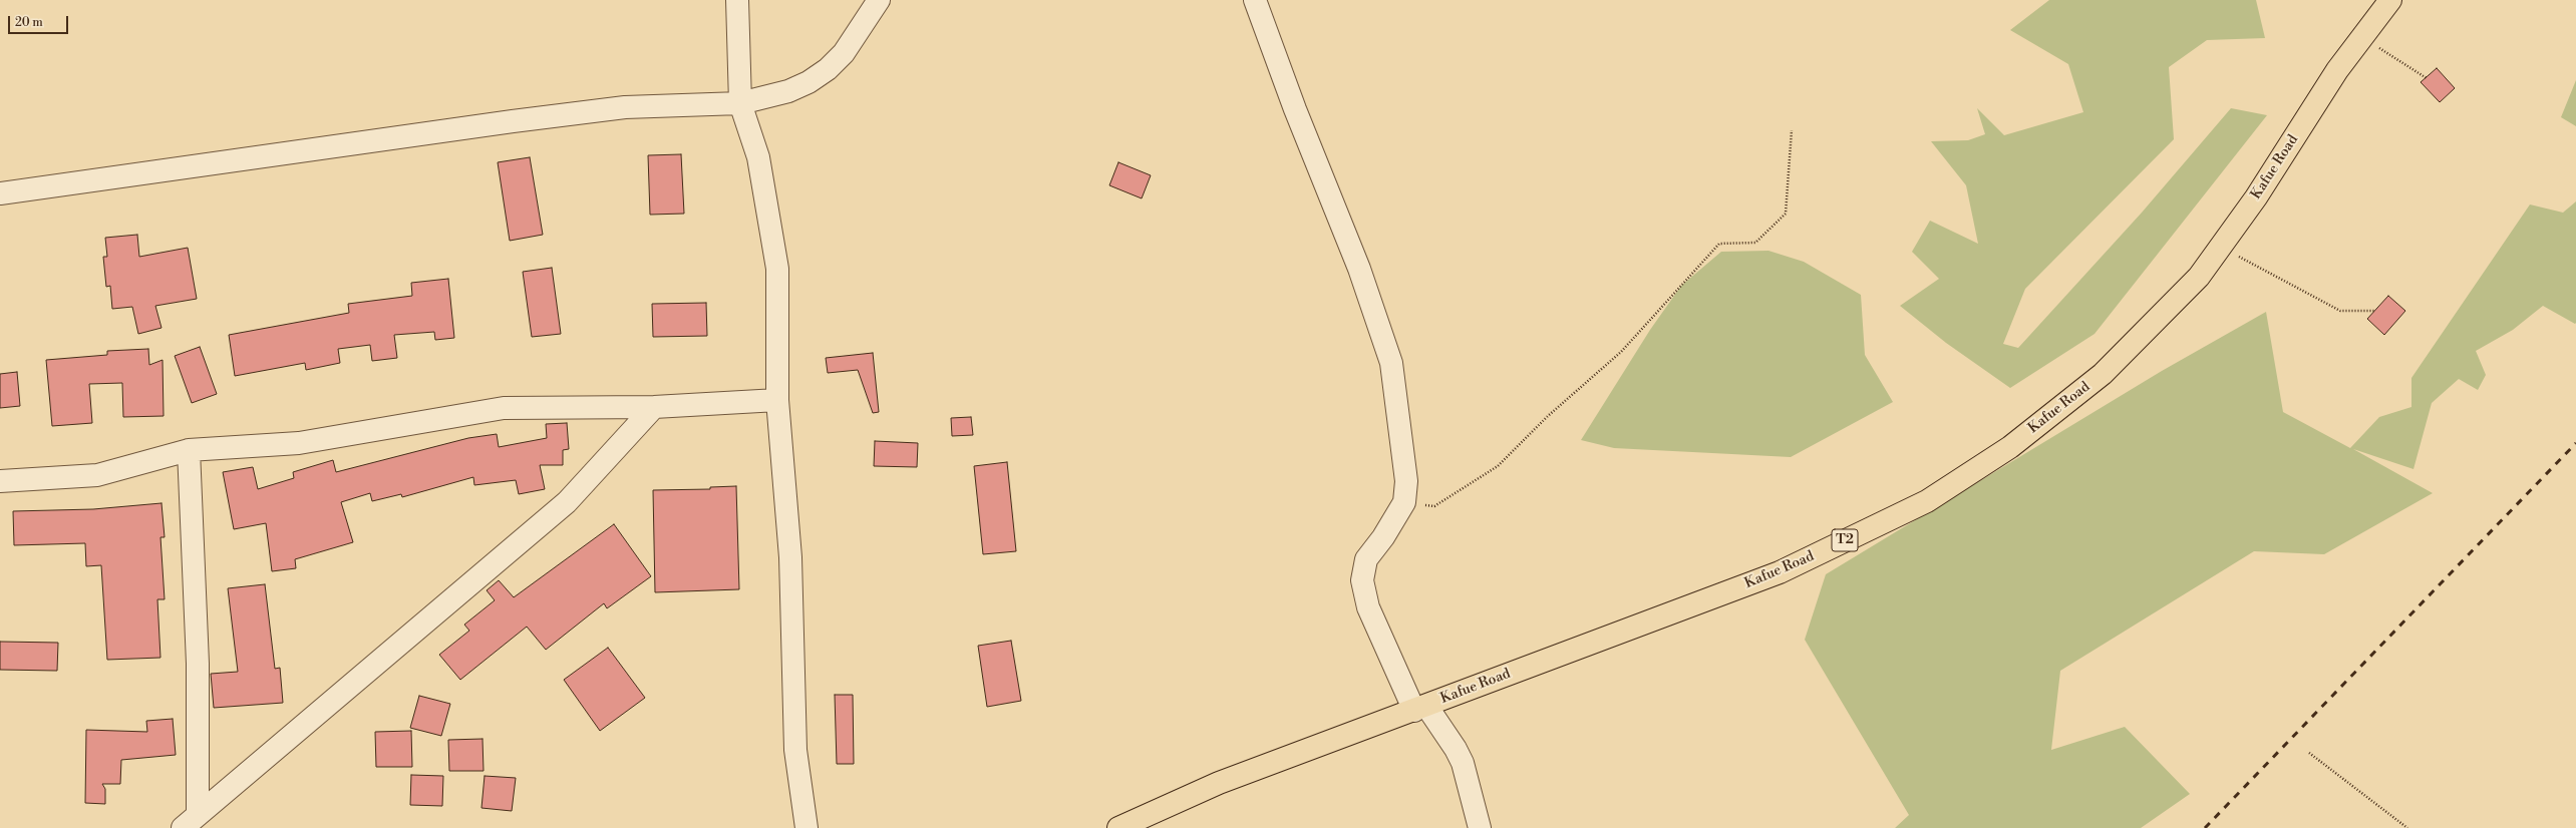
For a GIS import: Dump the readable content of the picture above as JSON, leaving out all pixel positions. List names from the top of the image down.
{
  "streets": {
    "highway": ["Kafue Road", "T2"]
  },
  "scale_bar": "20 m"
}
